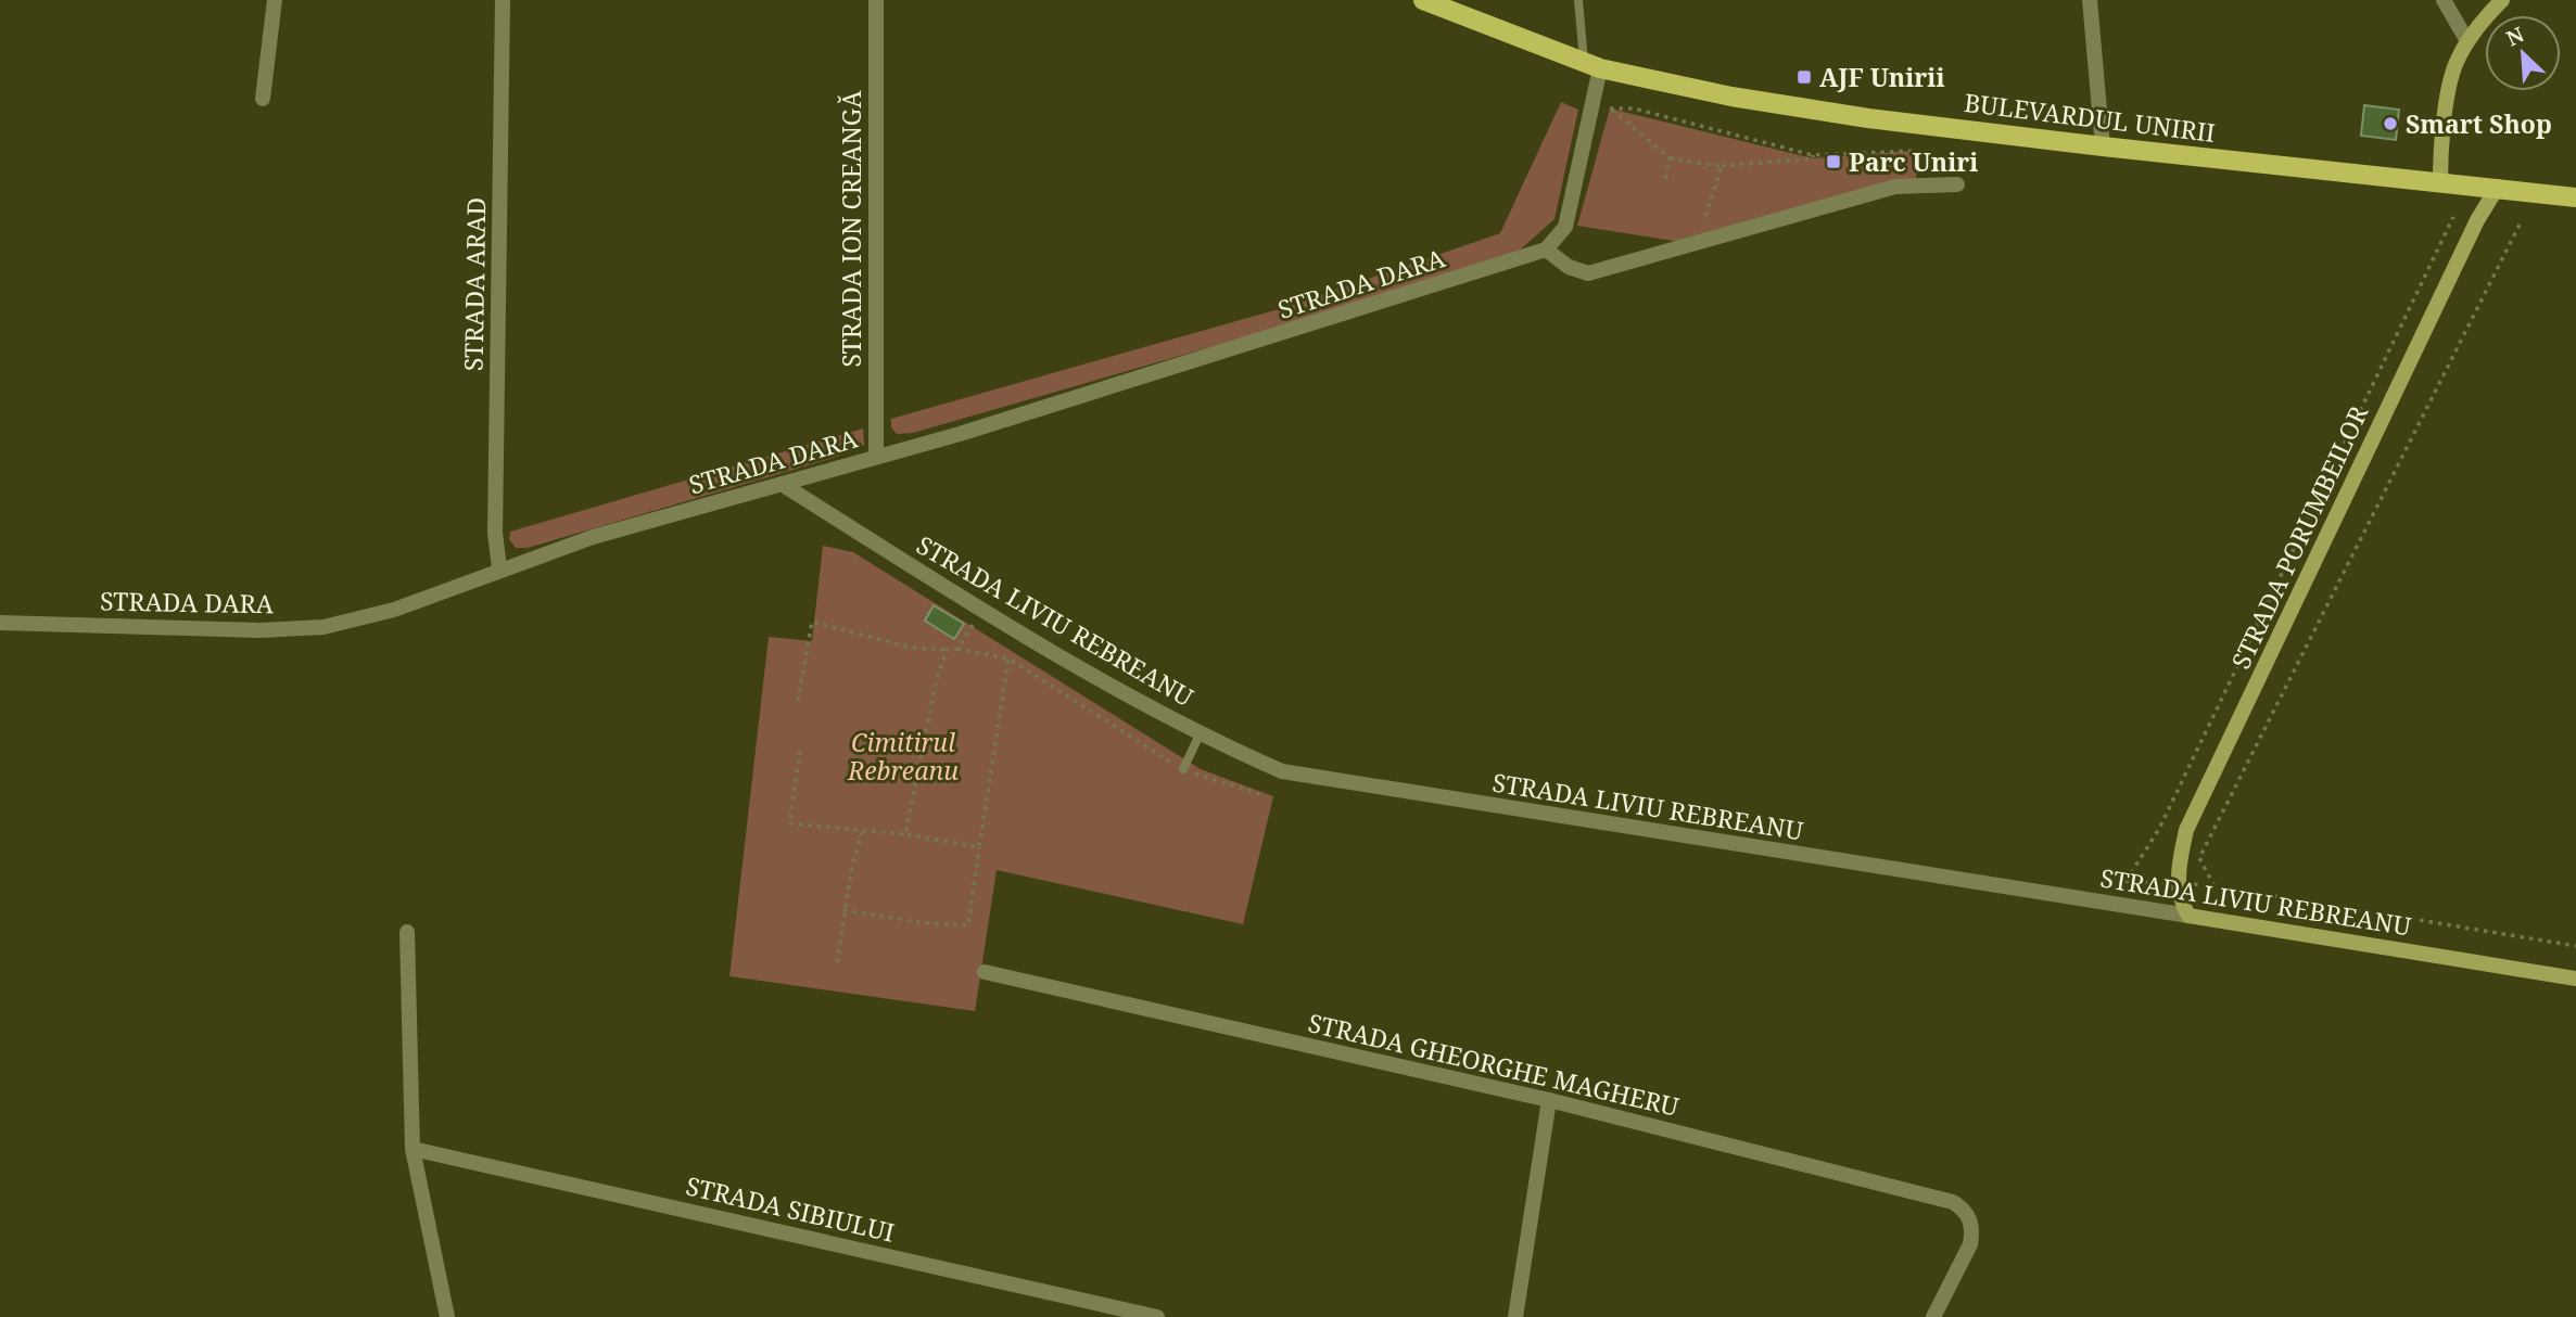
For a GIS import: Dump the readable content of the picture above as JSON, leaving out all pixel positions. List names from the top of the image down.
{
  "streets": {
    "main road": ["BULEVARDUL UNIRII", "STRADA PORUMBEILOR", "STRADA LIVIU REBREANU"],
    "street": [
      "STRADA ION CREANGĂ",
      "STRADA DARA",
      "STRADA ARAD",
      "STRADA GHEORGHE MAGHERU",
      "STRADA SIBIULUI"
    ]
  },
  "crossings": [
    ["BULEVARDUL UNIRII", "STRADA PORUMBEILOR"],
    ["STRADA ION CREANGĂ", "STRADA DARA"],
    ["STRADA DARA", "STRADA ARAD"],
    ["STRADA DARA", "STRADA LIVIU REBREANU"],
    ["STRADA PORUMBEILOR", "STRADA LIVIU REBREANU"]
  ],
  "parks": ["Cimitirul Rebreanu"],
  "places": {
    "transit": ["AJF Unirii", "Parc Uniri"],
    "other": ["Smart Shop"]
  },
  "north": "top left"
}
